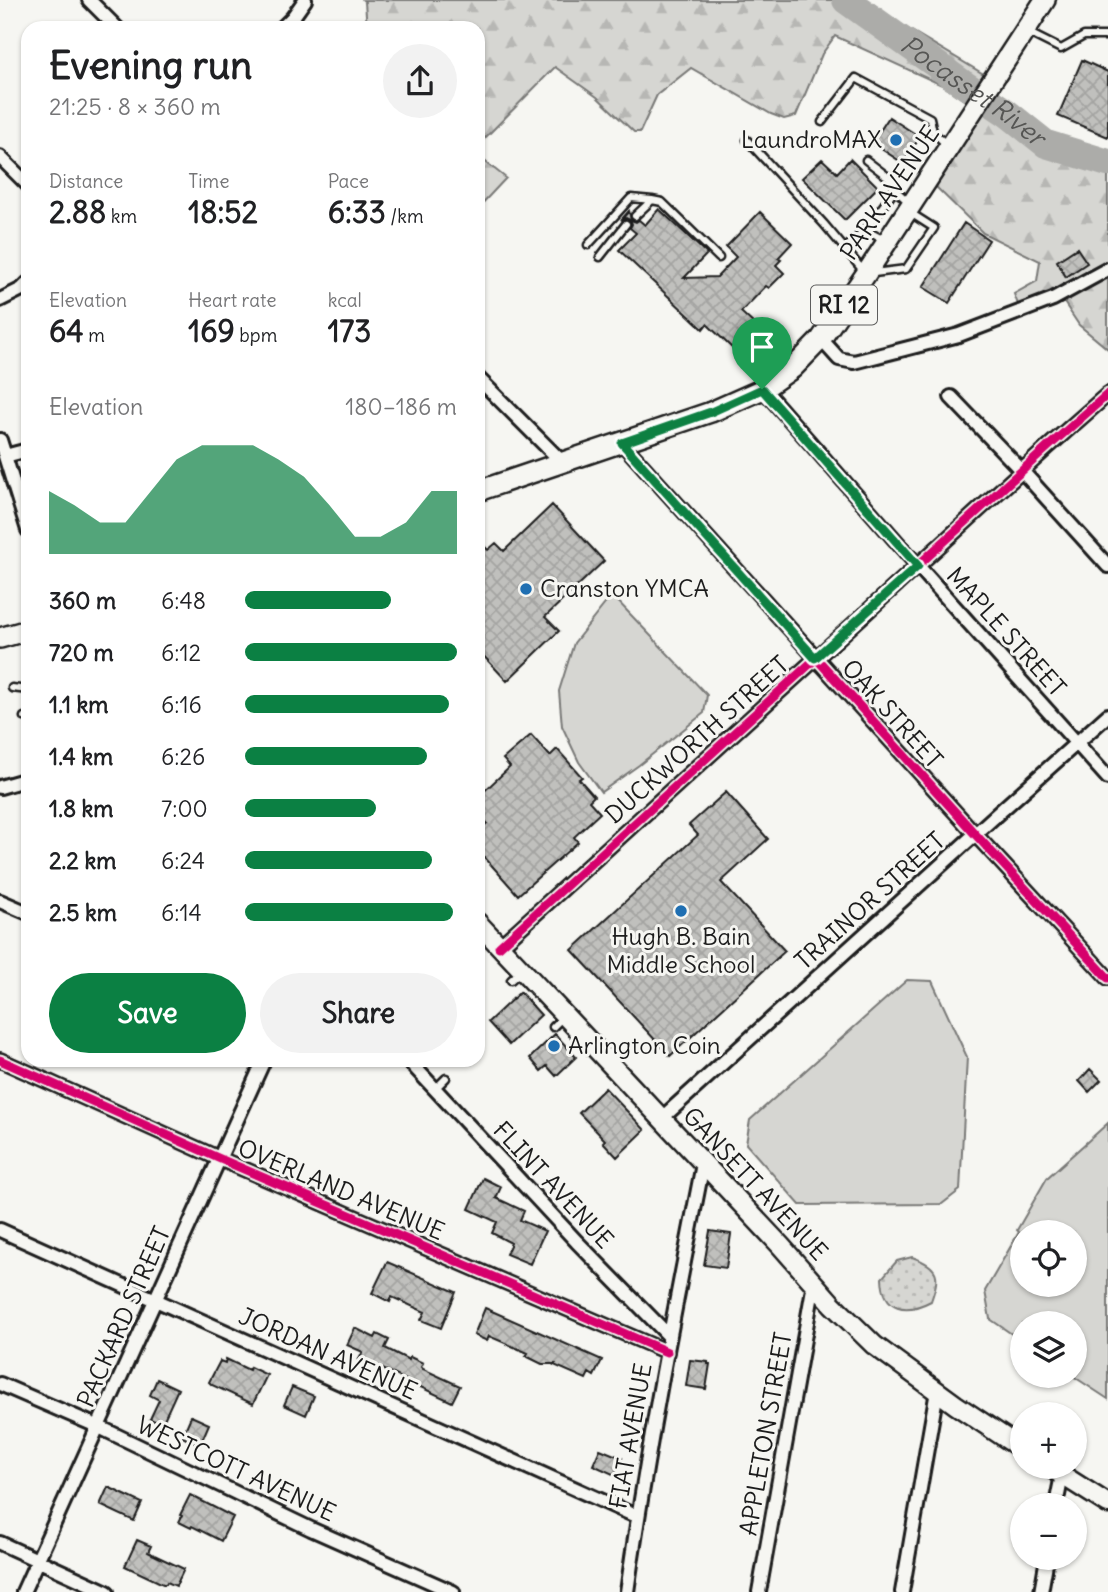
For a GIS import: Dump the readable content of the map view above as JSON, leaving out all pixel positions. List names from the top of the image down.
{
  "streets": {
    "main road": ["PARK AVENUE", "RI 12", "GANSETT AVENUE"],
    "street": [
      "MAPLE STREET",
      "OAK STREET",
      "DUCKWORTH STREET",
      "TRAINOR STREET",
      "FLINT AVENUE",
      "OVERLAND AVENUE",
      "PACKARD STREET",
      "JORDAN AVENUE",
      "APPLETON STREET",
      "FIAT AVENUE",
      "WESTCOTT AVENUE"
    ]
  },
  "crossings": [
    ["PARK AVENUE", "MAPLE STREET"],
    ["PARK AVENUE", "OAK STREET"],
    ["MAPLE STREET", "DUCKWORTH STREET"],
    ["MAPLE STREET", "TRAINOR STREET"],
    ["OAK STREET", "DUCKWORTH STREET"],
    ["OAK STREET", "TRAINOR STREET"],
    ["DUCKWORTH STREET", "GANSETT AVENUE"],
    ["TRAINOR STREET", "GANSETT AVENUE"],
    ["GANSETT AVENUE", "APPLETON STREET"],
    ["GANSETT AVENUE", "FIAT AVENUE"],
    ["FLINT AVENUE", "FIAT AVENUE"],
    ["OVERLAND AVENUE", "PACKARD STREET"],
    ["OVERLAND AVENUE", "FIAT AVENUE"],
    ["PACKARD STREET", "JORDAN AVENUE"],
    ["PACKARD STREET", "WESTCOTT AVENUE"],
    ["JORDAN AVENUE", "FIAT AVENUE"]
  ],
  "water": ["Pocasset River"],
  "places": [
    "LaundroMAX",
    "Cranston YMCA",
    "Hugh B. Bain Middle School",
    "Arlington Coin"
  ],
  "page": {
    "heading": ["Evening run", "21:25 · 8 × 360 m"],
    "stats": [
      ["Distance", "2.88 km"],
      ["Time", "18:52"],
      ["Pace", "6:33 /km"],
      ["Elevation", "64 m"],
      ["Heart rate", "169 bpm"],
      ["kcal", "173"]
    ],
    "chart": ["Elevation", "180–186 m"],
    "list": [
      {
        "name": "360 m",
        "note": "6:48"
      },
      {
        "name": "720 m",
        "note": "6:12"
      },
      {
        "name": "1.1 km",
        "note": "6:16"
      },
      {
        "name": "1.4 km",
        "note": "6:26"
      },
      {
        "name": "1.8 km",
        "note": "7:00"
      },
      {
        "name": "2.2 km",
        "note": "6:24"
      },
      {
        "name": "2.5 km",
        "note": "6:14"
      }
    ],
    "buttons": ["Save", "Share"],
    "map_buttons": ["+", "−"]
  }
}
